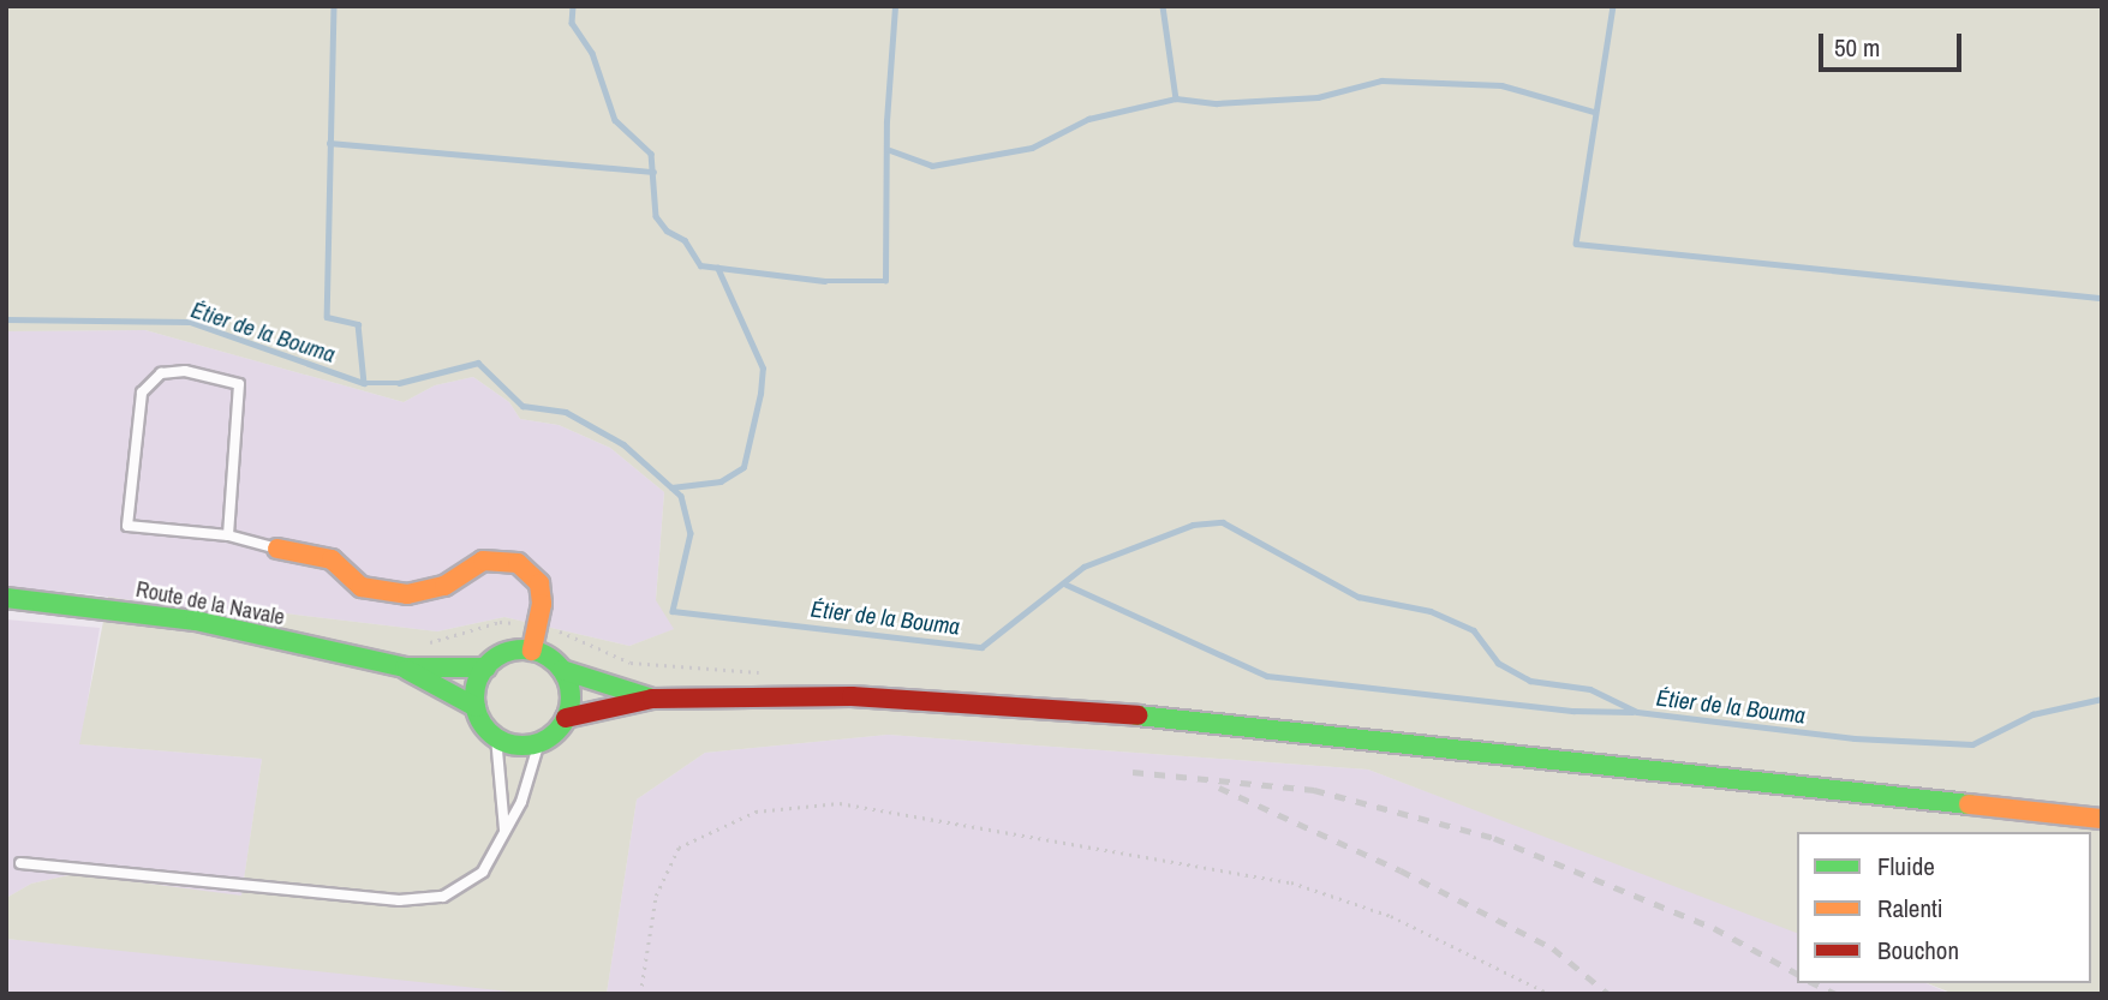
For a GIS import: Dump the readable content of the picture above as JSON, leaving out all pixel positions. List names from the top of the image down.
{
  "streets": {
    "main road": ["Route de la Navale"]
  },
  "water": ["Étier de la Bouma"],
  "legend": ["Fluide", "Ralenti", "Bouchon"],
  "scale_bar": "50 m"
}
